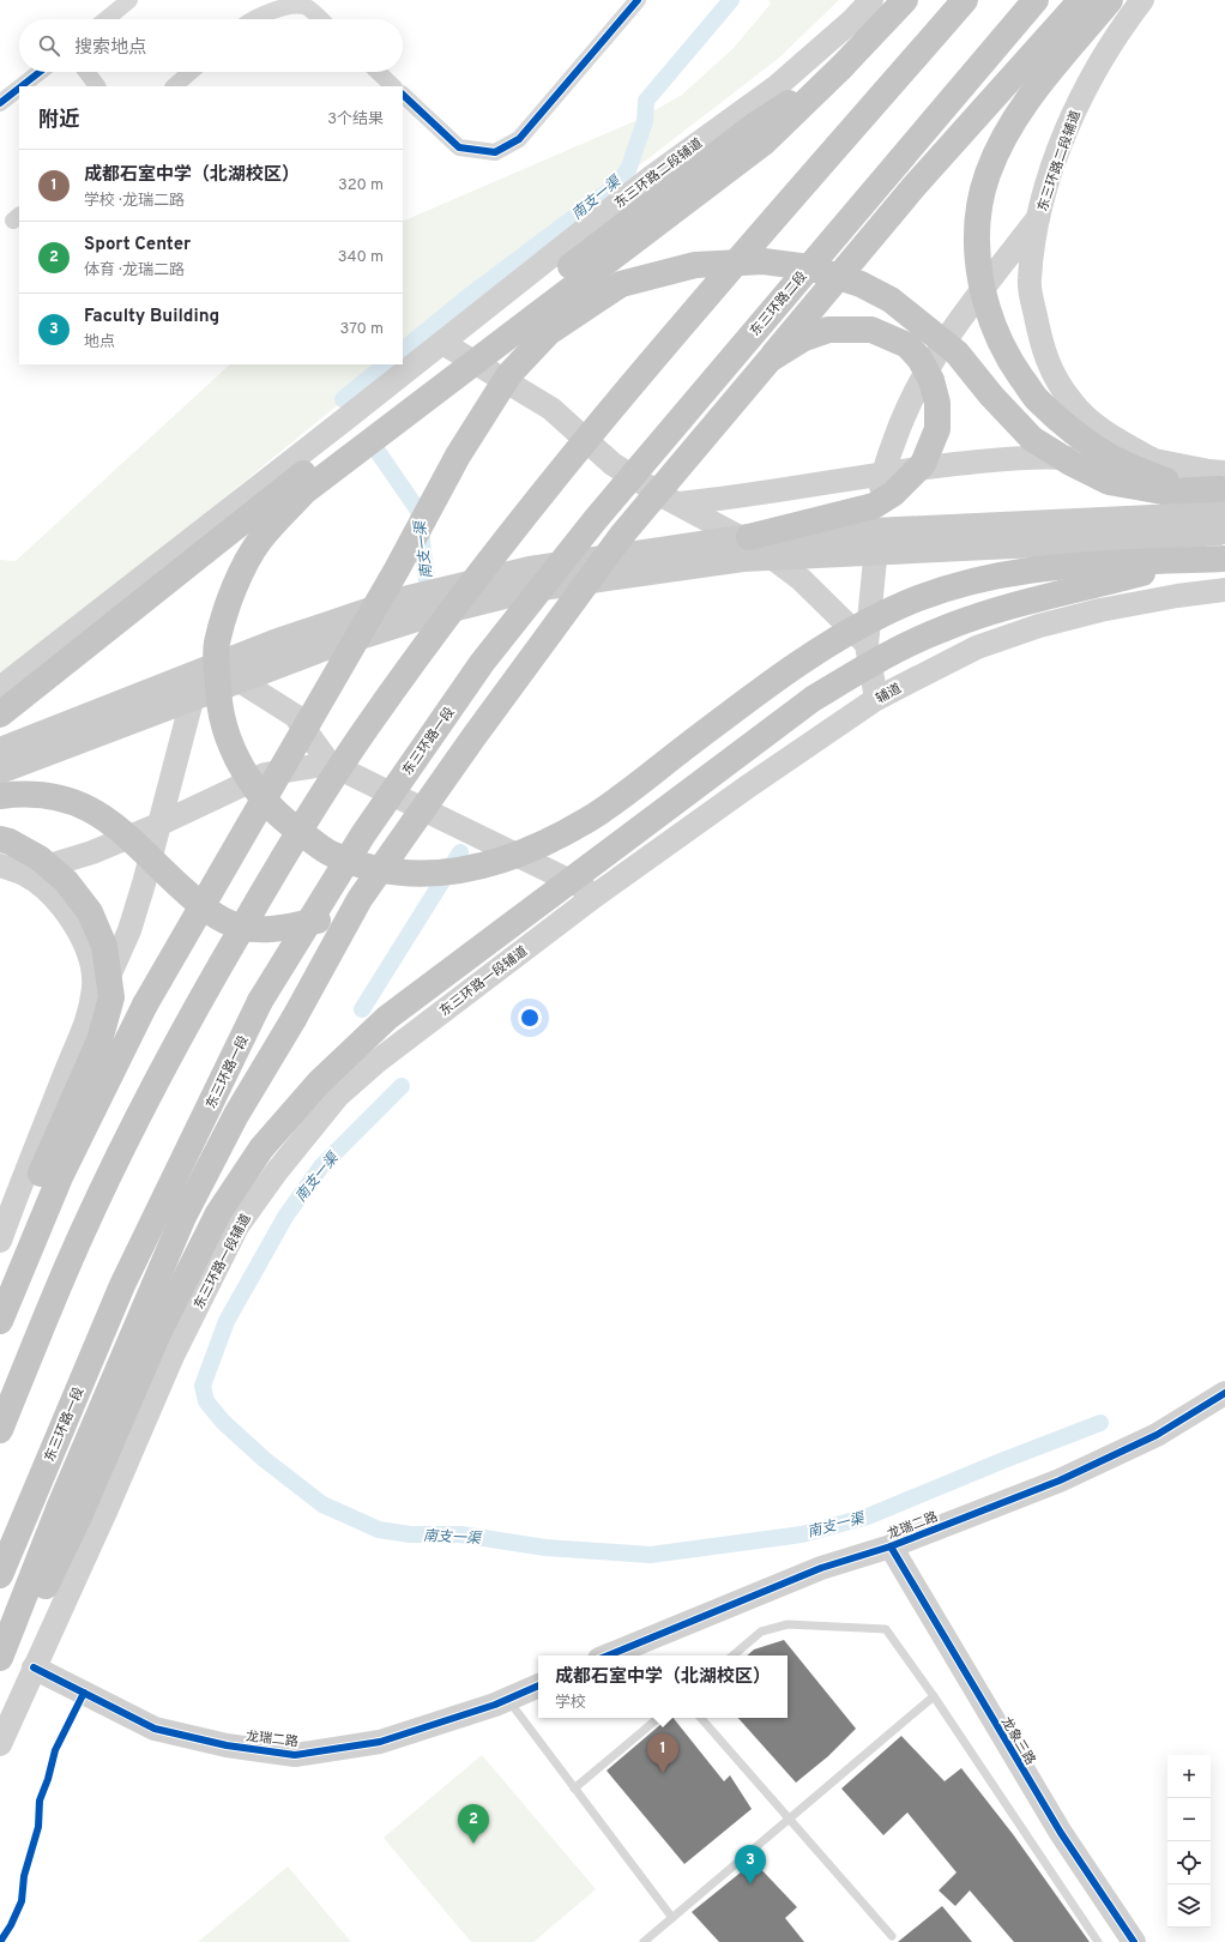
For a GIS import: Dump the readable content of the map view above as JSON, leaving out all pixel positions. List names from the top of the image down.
{
  "streets": {
    "highway": ["东三环路二段", "东三环路一段"],
    "main road": [
      "东三环路二段辅道",
      "辅道",
      "东三环路一段辅道",
      "龙瑞二路",
      "龙象三路"
    ]
  },
  "crossings": [
    ["东三环路二段", "东三环路一段"],
    ["辅道", "东三环路一段辅道"],
    ["东三环路一段辅道", "龙瑞二路"],
    ["龙瑞二路", "龙象三路"]
  ],
  "water": ["南支一渠"],
  "page": {
    "search": "搜索地点",
    "heading": ["附近", "3个结果"],
    "list": [
      {
        "mark": "1",
        "name": "成都石室中学（北湖校区）",
        "note": "学校 · 龙瑞二路",
        "value": "320 m"
      },
      {
        "mark": "2",
        "name": "Sport Center",
        "note": "体育 · 龙瑞二路",
        "value": "340 m"
      },
      {
        "mark": "3",
        "name": "Faculty Building",
        "note": "地点",
        "value": "370 m"
      }
    ],
    "popup": ["成都石室中学（北湖校区）", "学校"],
    "pins": ["1", "2", "3"],
    "map_buttons": ["+", "−"]
  }
}
